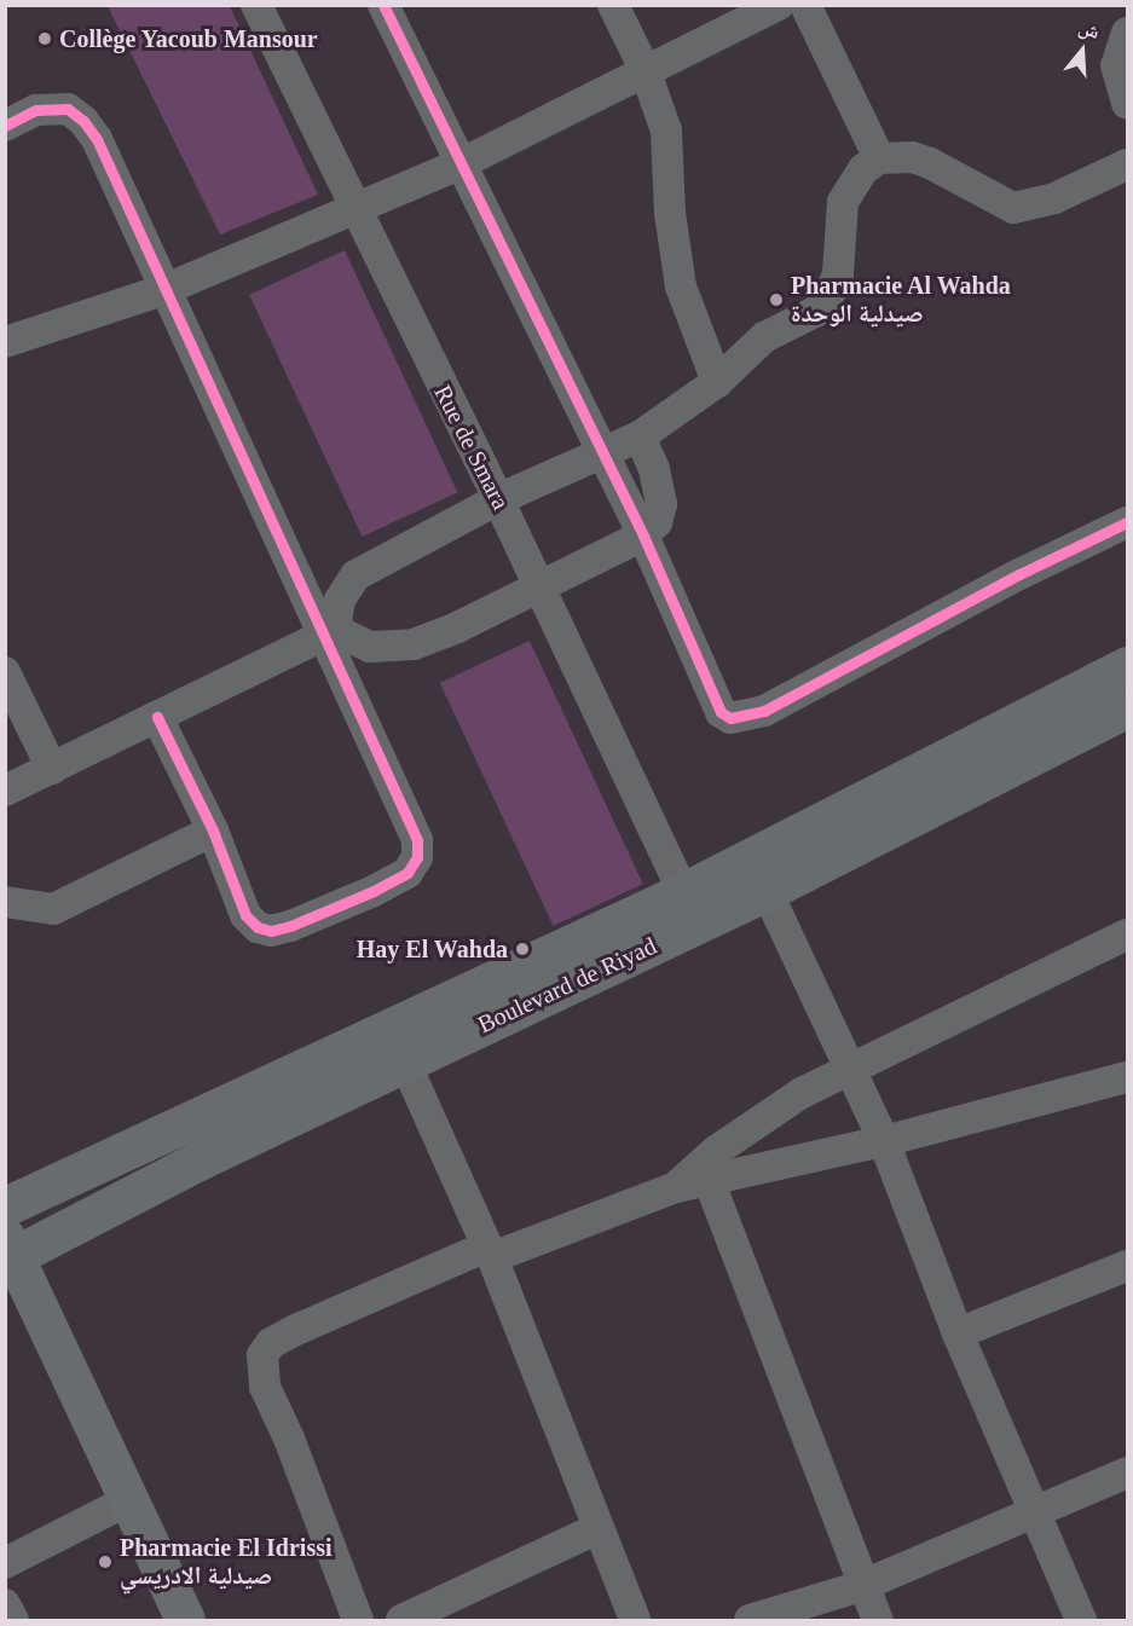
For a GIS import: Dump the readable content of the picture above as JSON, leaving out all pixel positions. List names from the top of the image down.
{
  "streets": {
    "main road": ["Boulevard de Riyad"],
    "street": ["Rue de Smara"]
  },
  "crossings": [
    ["Rue de Smara", "Boulevard de Riyad"]
  ],
  "places": [
    "Collège Yacoub Mansour",
    "Pharmacie Al Wahda صيدلية الوحدة",
    "Hay El Wahda",
    "Pharmacie El Idrissi صيدلية الادريسي"
  ],
  "north": "top"
}
